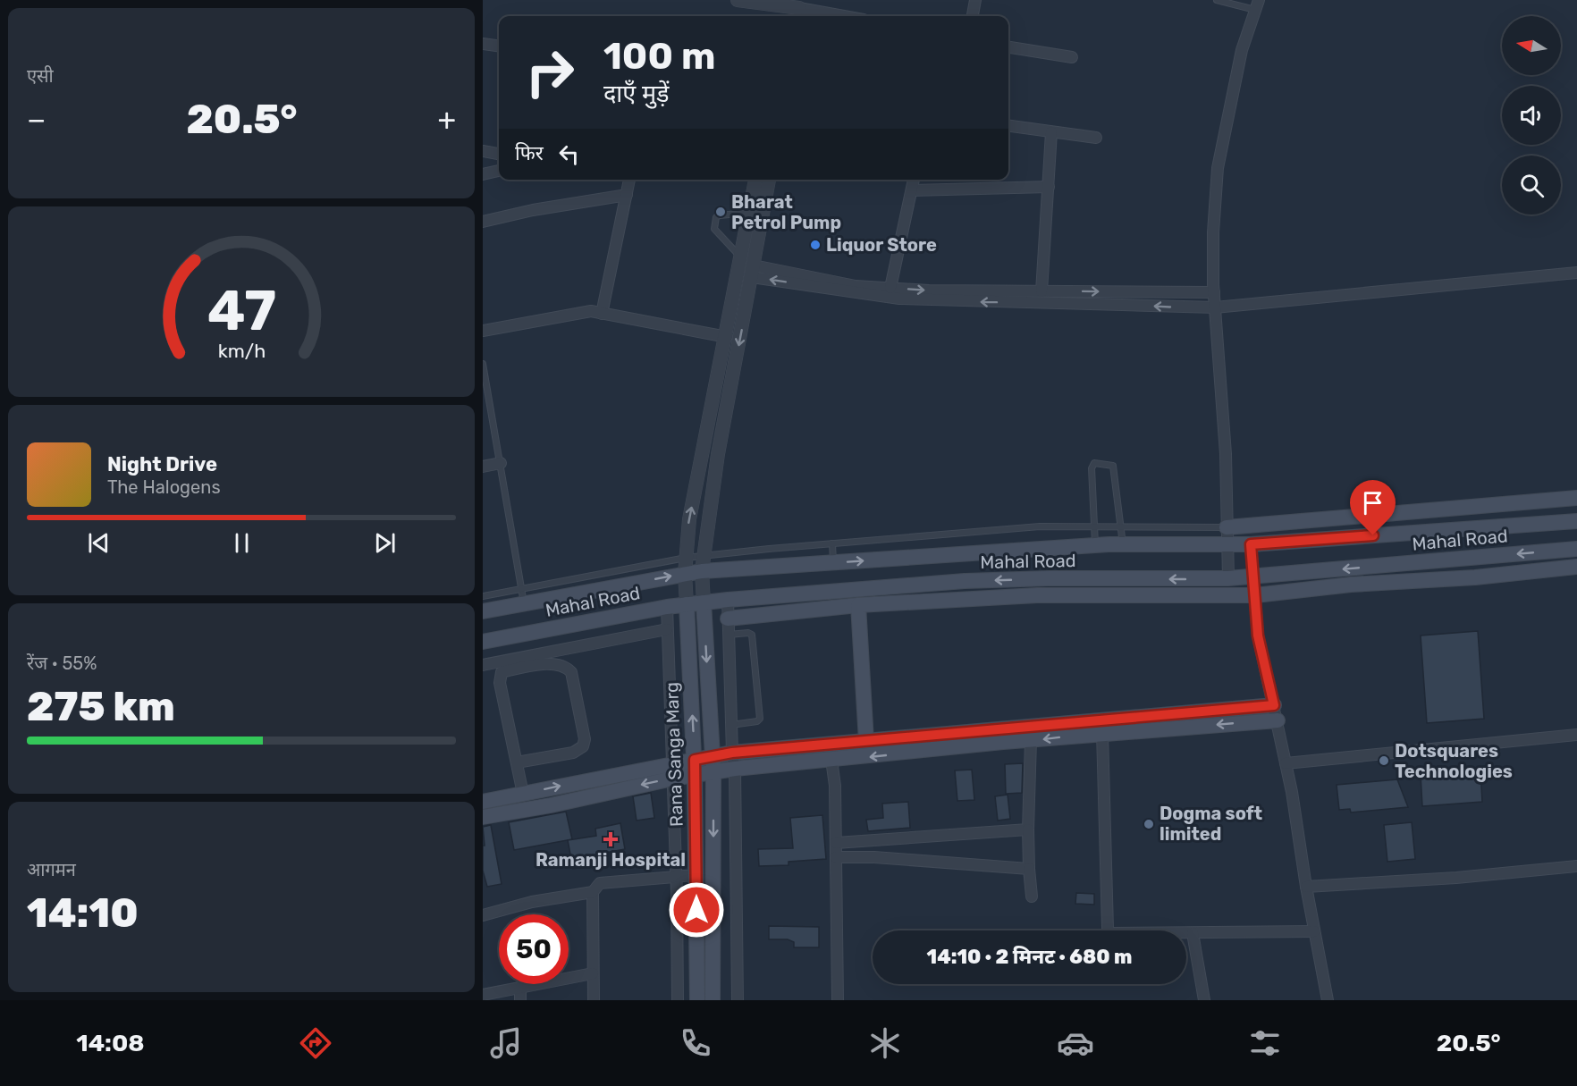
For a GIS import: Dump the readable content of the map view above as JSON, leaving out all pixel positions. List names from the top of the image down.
{
  "streets": {
    "main road": ["Mahal Road", "Rana Sanga Marg"]
  },
  "crossings": [
    ["Mahal Road", "Rana Sanga Marg"]
  ],
  "places": {
    "other": [
      "Bharat Petrol Pump",
      "Liquor Store",
      "Dotsquares Technologies",
      "Dogma soft limited"
    ],
    "health": ["Ramanji Hospital"]
  },
  "north": "left",
  "page": {
    "tile": [
      "एसी",
      ["रेंज · 55%", "275 km"],
      ["आगमन", "14:10"]
    ],
    "turn": ["100 m", "दाएँ मुड़ें"],
    "heat": ["−", "20.5°", "+"],
    "then": "फिर",
    "song": ["Night Drive", "The Halogens"],
    "limit": "50",
    "trip": "14:10 · 2 मिनट · 680 m",
    "tabs": ["14:08", "20.5°"],
    "gauge": ["47", "km/h"]
  }
}
